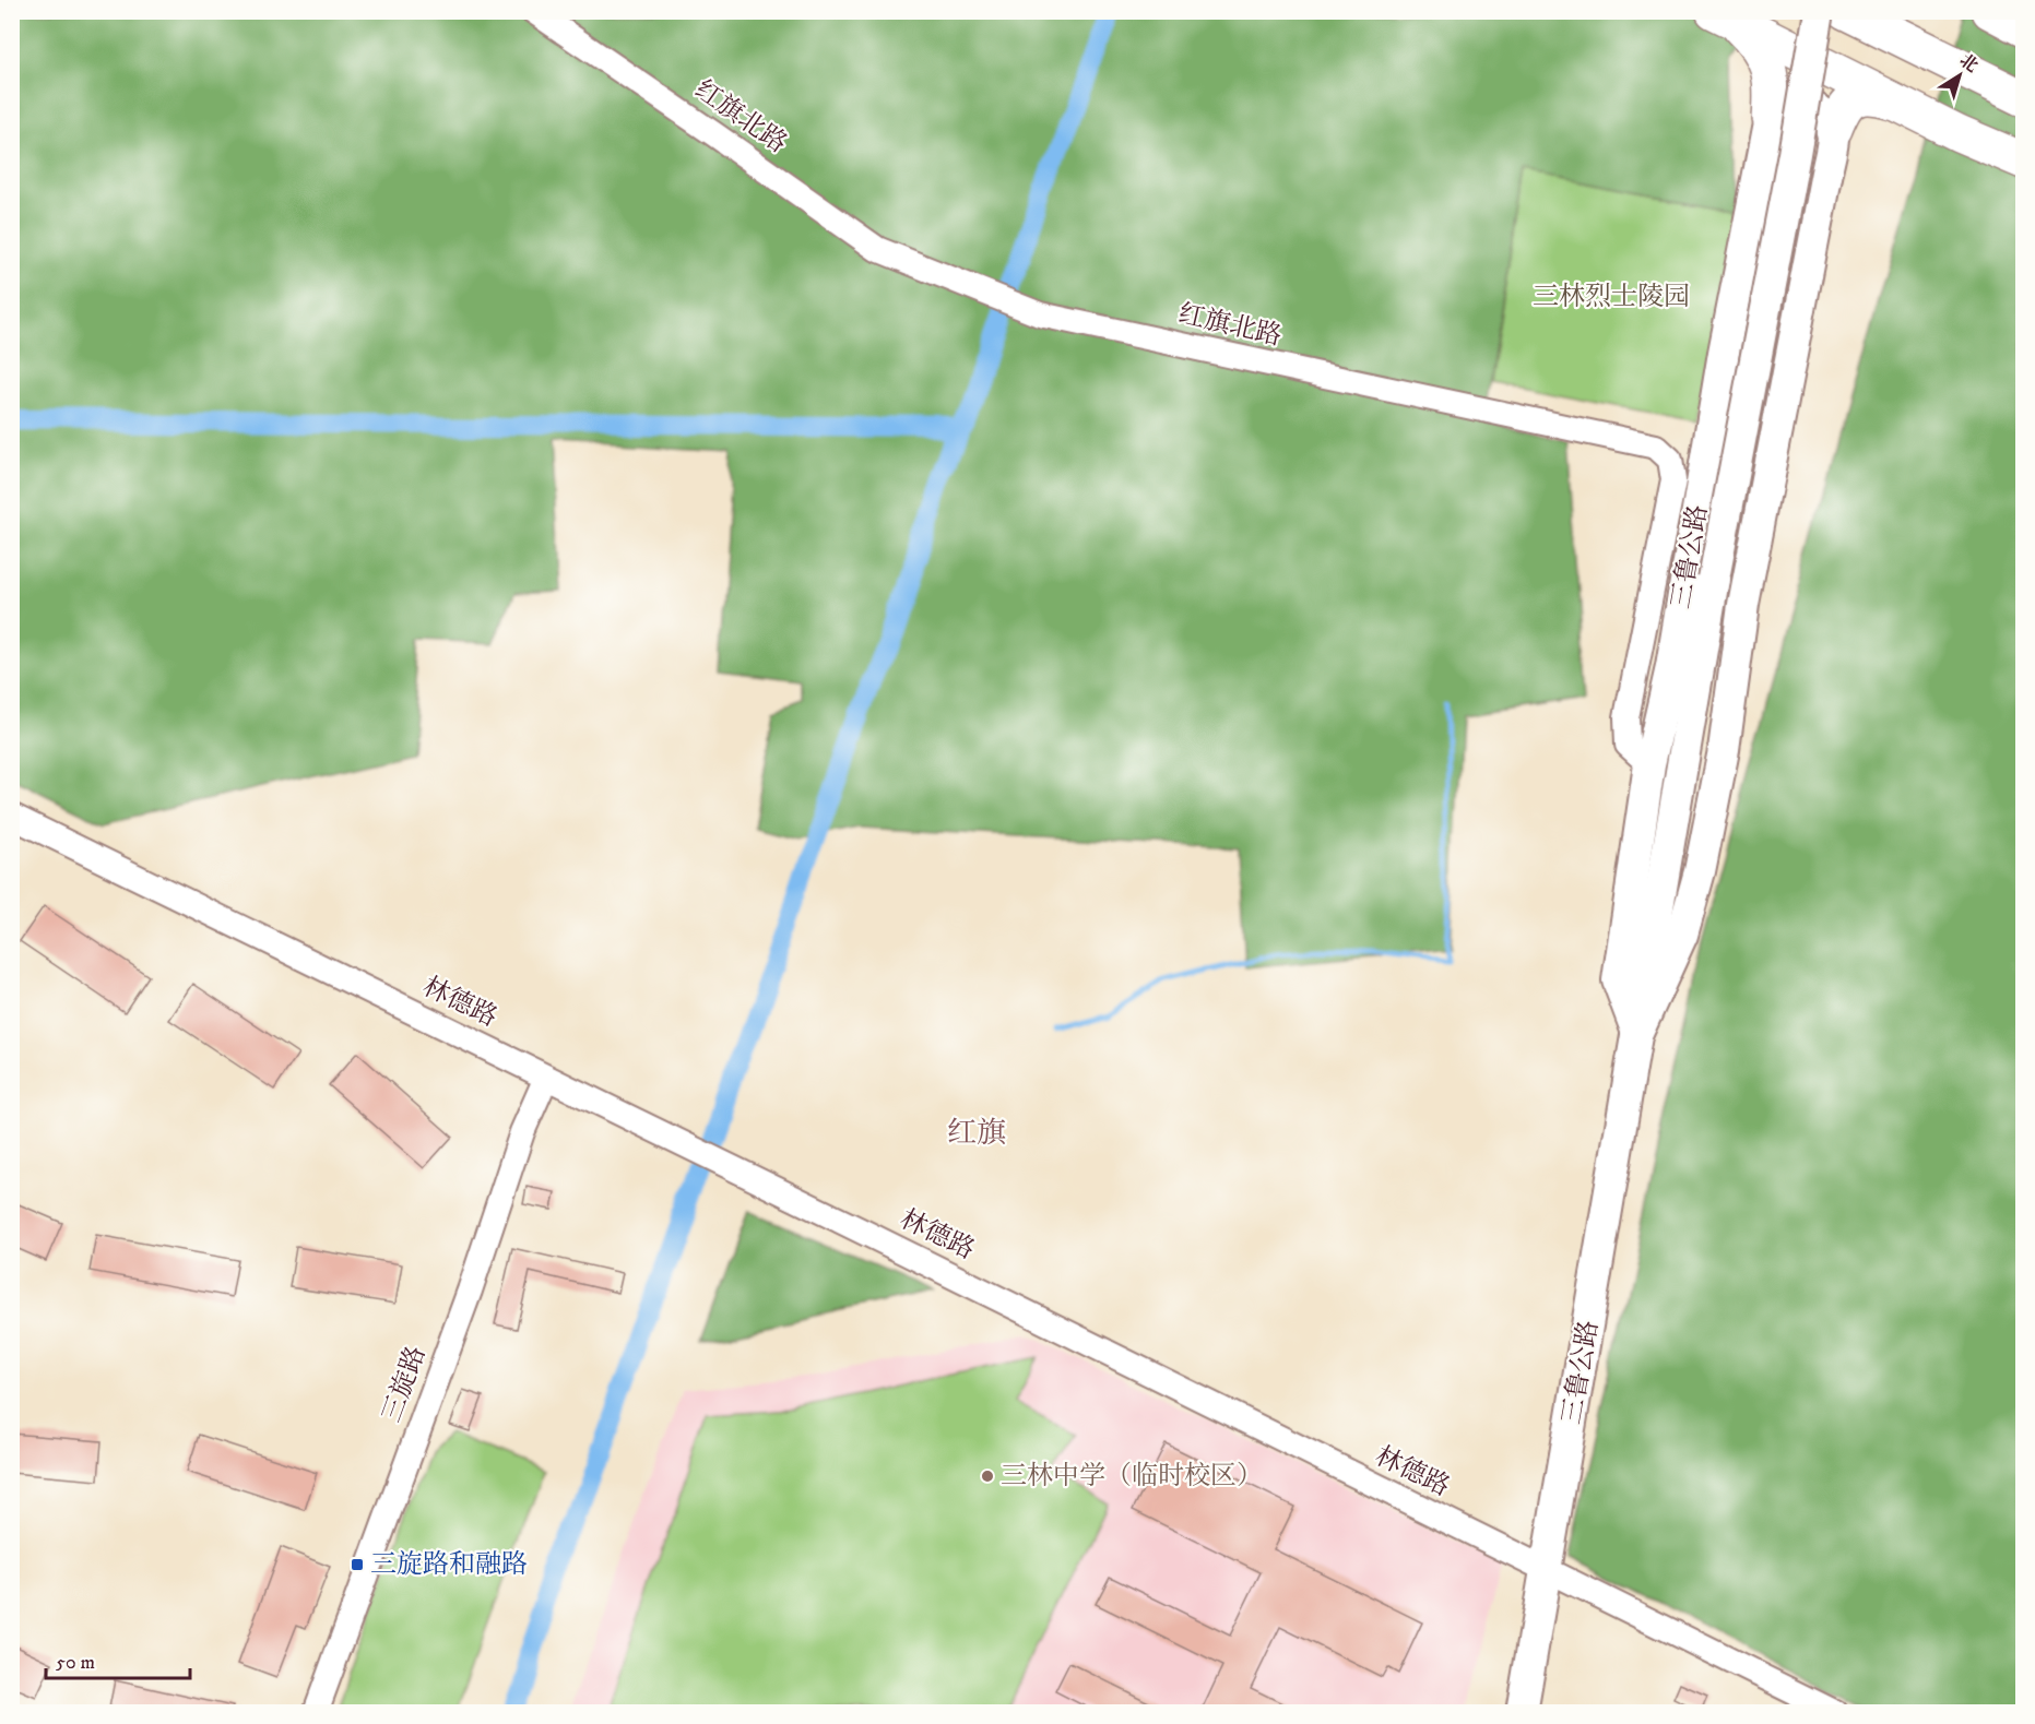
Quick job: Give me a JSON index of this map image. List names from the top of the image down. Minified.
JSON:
{"streets":{"main road":["三鲁公路"],"street":["红旗北路","林德路","三旋路"]},"crossings":[["红旗北路","三鲁公路"],["三鲁公路","林德路"],["林德路","三旋路"]],"districts":["红旗"],"parks":["三林烈士陵园"],"places":{"other":["三林中学（临时校区）"],"transit":["三旋路和融路"]},"scale_bar":"50 m","north":"top right"}
